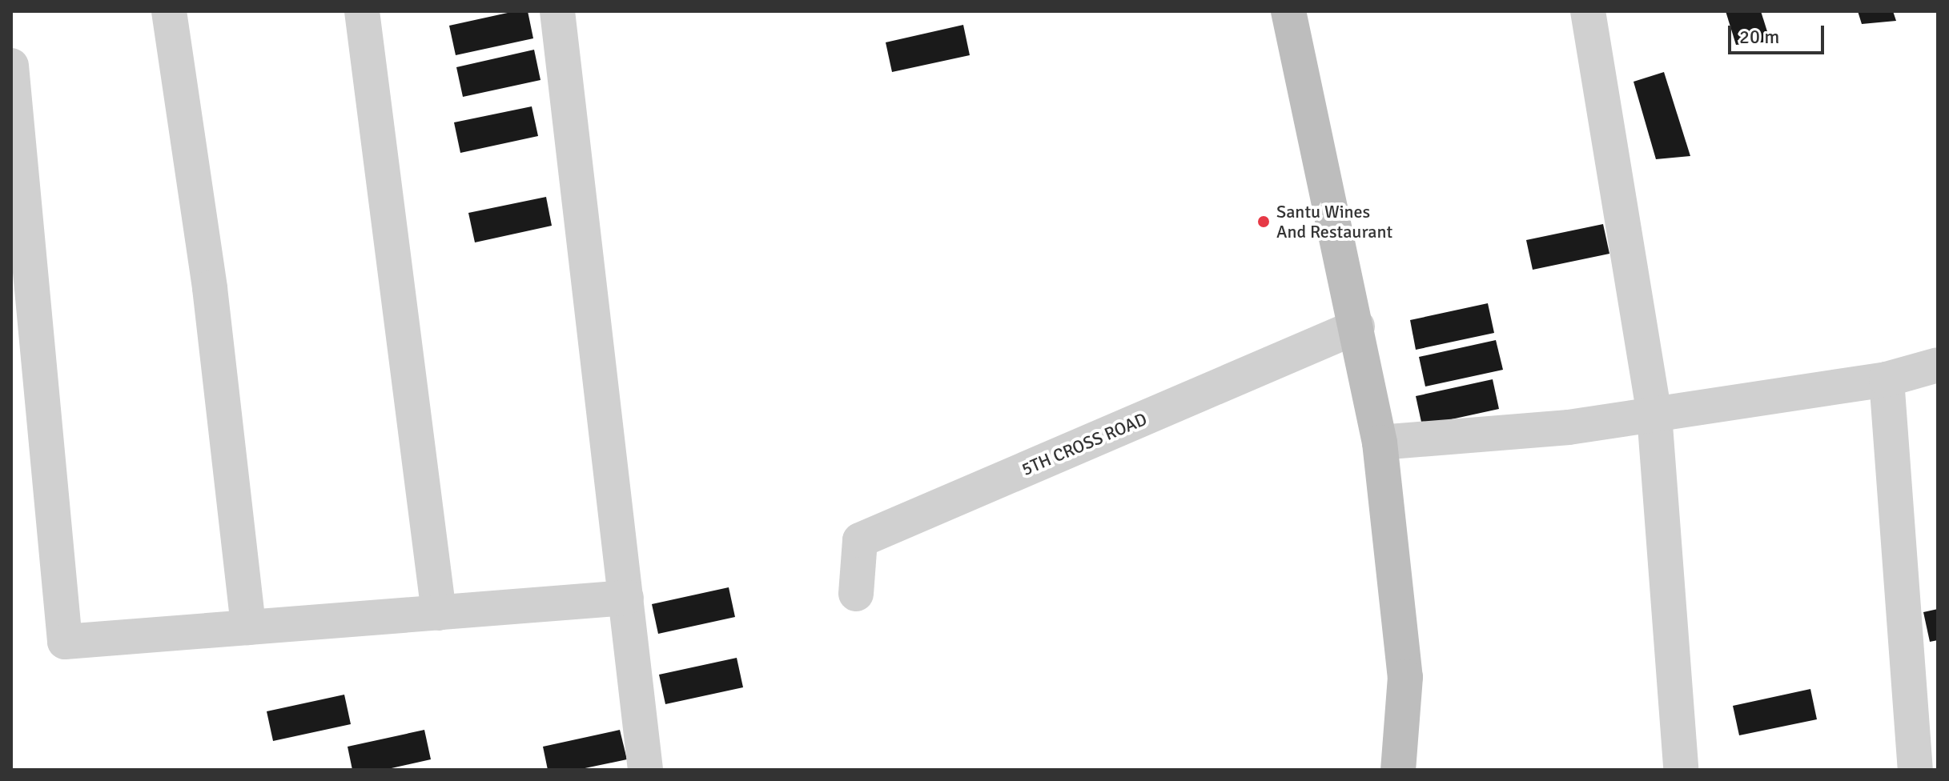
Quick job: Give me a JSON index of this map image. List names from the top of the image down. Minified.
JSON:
{"streets":{"street":["5TH CROSS ROAD"]},"places":["Santu Wines And Restaurant"],"scale_bar":"20 m"}
